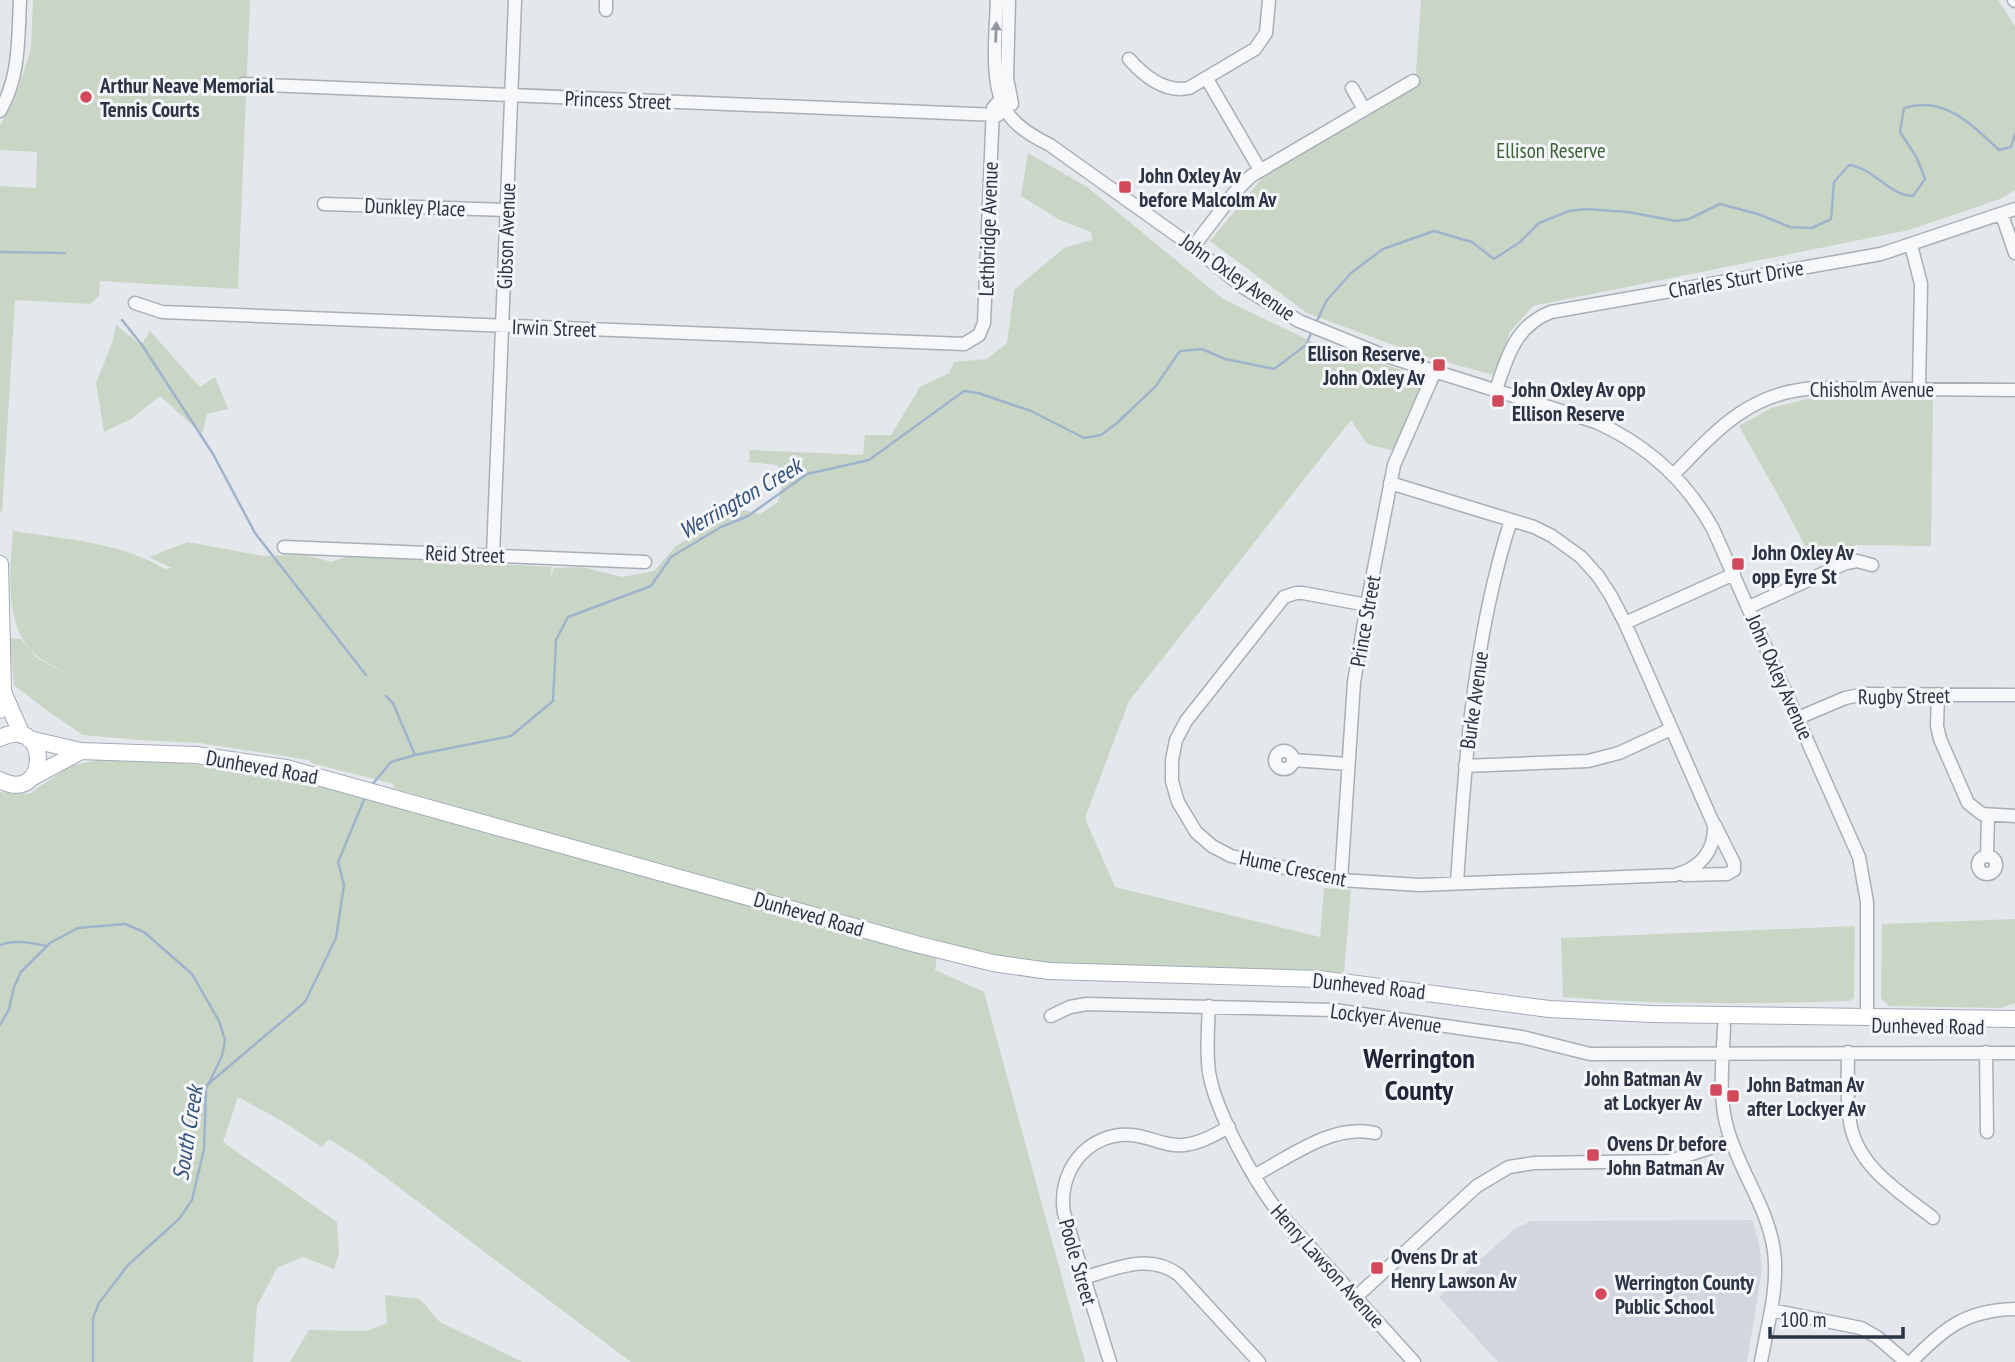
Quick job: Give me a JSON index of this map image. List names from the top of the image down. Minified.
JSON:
{"streets":{"main road":["Dunheved Road"],"street":["Princess Street","Dunkley Place","Lethbridge Avenue","Gibson Avenue","John Oxley Avenue","Charles Sturt Drive","Irwin Street","Chisholm Avenue","Reid Street","Prince Street","Rugby Street","Burke Avenue","Hume Crescent","Lockyer Avenue","Poole Street","Henry Lawson Avenue"]},"crossings":[["Princess Street","Lethbridge Avenue"],["Princess Street","Gibson Avenue"],["Princess Street","John Oxley Avenue"],["Dunkley Place","Gibson Avenue"],["Lethbridge Avenue","John Oxley Avenue"],["Lethbridge Avenue","Irwin Street"],["Gibson Avenue","Irwin Street"],["Gibson Avenue","Reid Street"],["John Oxley Avenue","Charles Sturt Drive"],["John Oxley Avenue","Chisholm Avenue"],["John Oxley Avenue","Prince Street"],["John Oxley Avenue","Rugby Street"],["John Oxley Avenue","Dunheved Road"],["Prince Street","Hume Crescent"],["Burke Avenue","Hume Crescent"],["Lockyer Avenue","Henry Lawson Avenue"],["Poole Street","Henry Lawson Avenue"]],"districts":["Werrington County"],"water":["Werrington Creek","South Creek"],"parks":["Ellison Reserve"],"places":{"other":["Arthur Neave Memorial Tennis Courts","Werrington County Public School"],"transit":["John Oxley Av before Malcolm Av","Ellison Reserve, John Oxley Av","John Oxley Av opp Ellison Reserve","John Oxley Av opp Eyre St","John Batman Av at Lockyer Av","John Batman Av after Lockyer Av","Ovens Dr before John Batman Av","Ovens Dr at Henry Lawson Av"]},"scale_bar":"100 m"}
